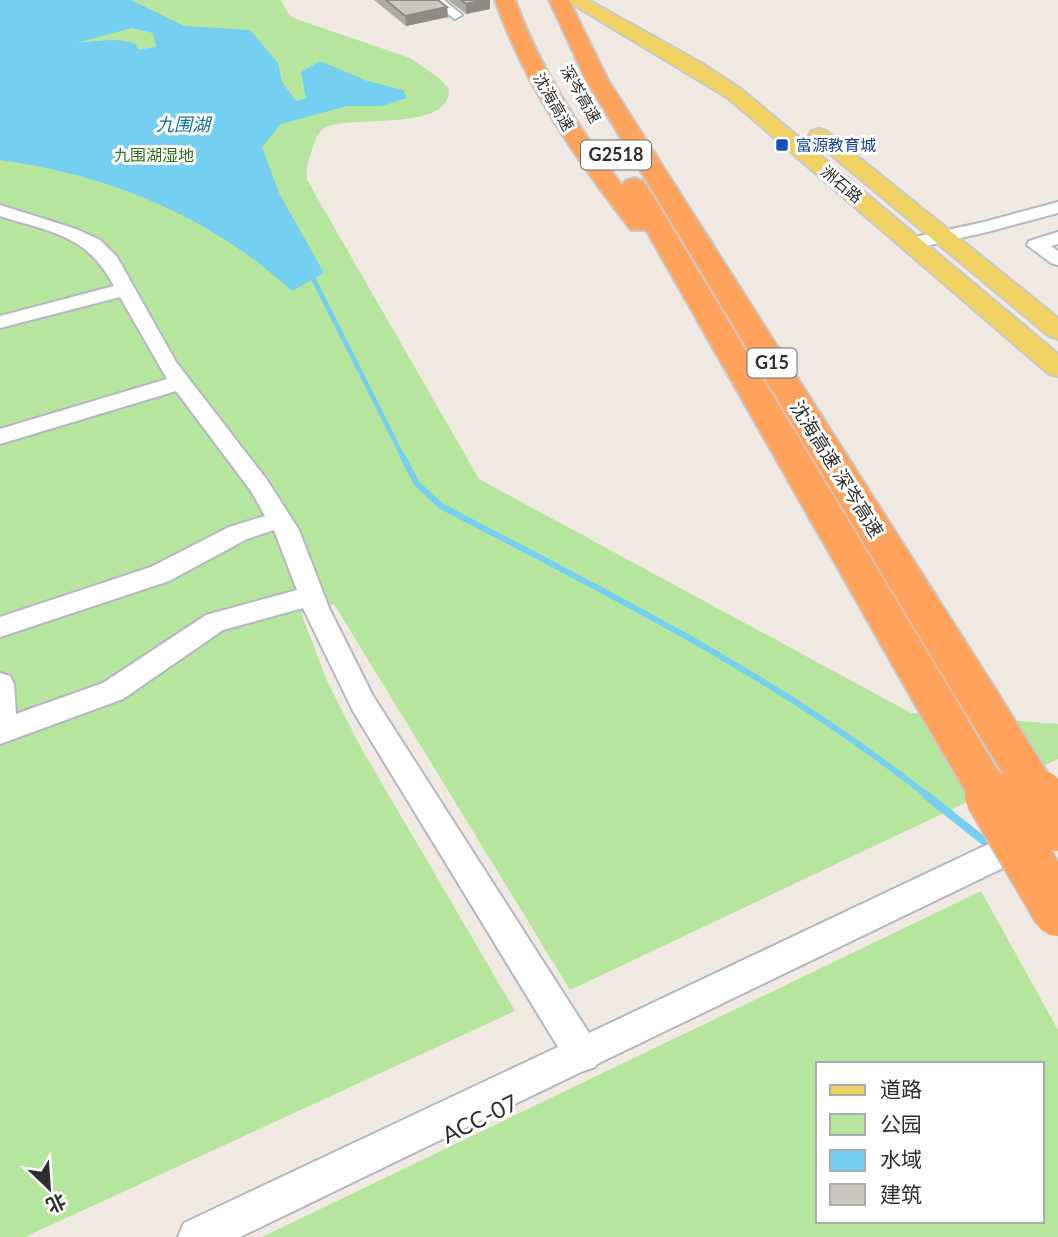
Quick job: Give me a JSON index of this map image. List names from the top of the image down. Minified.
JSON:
{"streets":{"highway":["深岑高速","沈海高速","G2518","G15","沈海高速 深岑高速"],"main road":["洲石路"],"street":["ACC-07"]},"crossings":[["深岑高速","沈海高速"],["深岑高速","沈海高速 深岑高速"],["沈海高速","沈海高速 深岑高速"],["洲石路","沈海高速 深岑高速"]],"water":["九围湖"],"parks":["九围湖湿地"],"places":{"transit":["富源教育城"]},"legend":["道路","公园","水域","建筑"],"north":"bottom right"}
